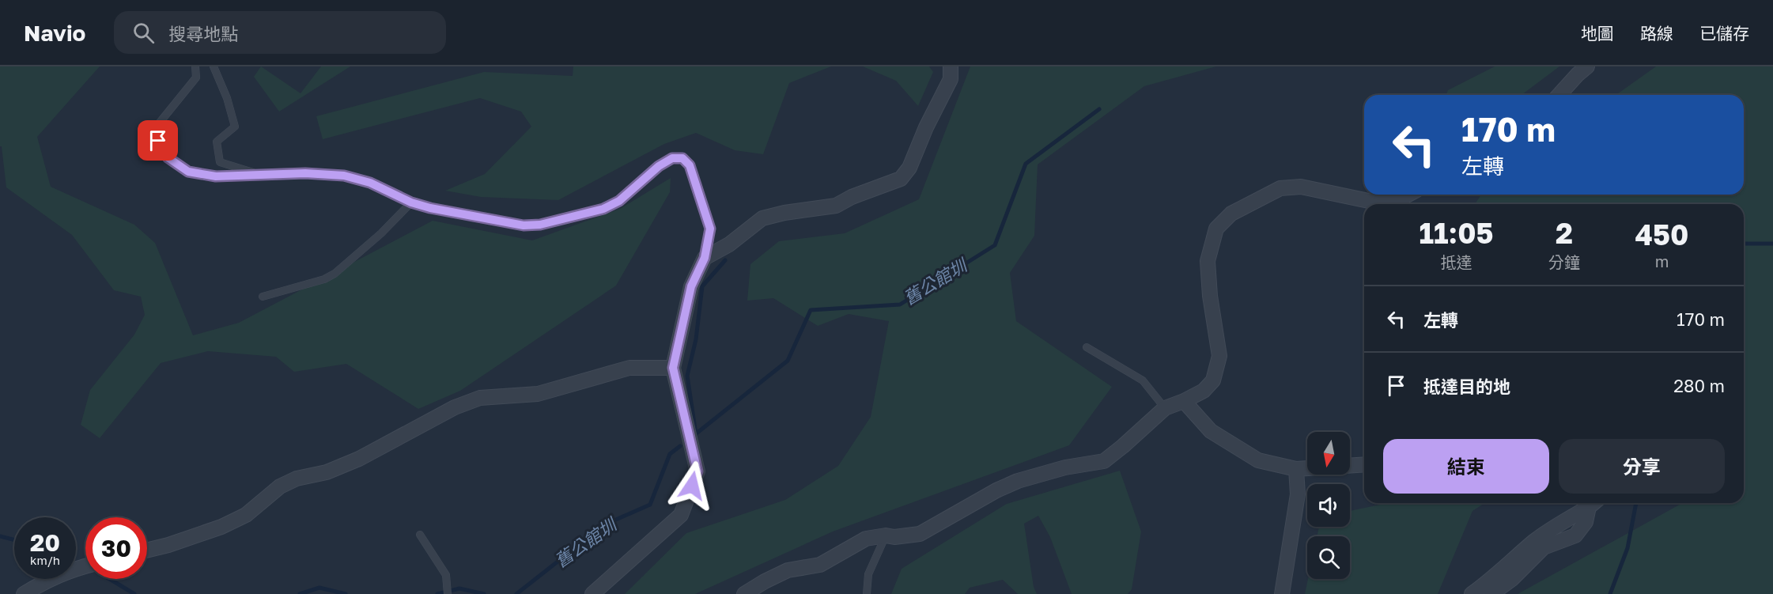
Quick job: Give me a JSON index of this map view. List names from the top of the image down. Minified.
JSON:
{"water":["舊公館圳"],"north":"bottom","page":{"header":"Navio","search":"搜尋地點","nav":["地圖","路線","已儲存"],"turn":["170 m","左轉"],"eta":["11:05","抵達","2","分鐘","450","m"],"list":[{"name":"左轉","value":"170 m"},{"name":"抵達目的地","value":"280 m"}],"buttons":["結束","分享"],"speed":"20 km/h","limit":"30"}}
